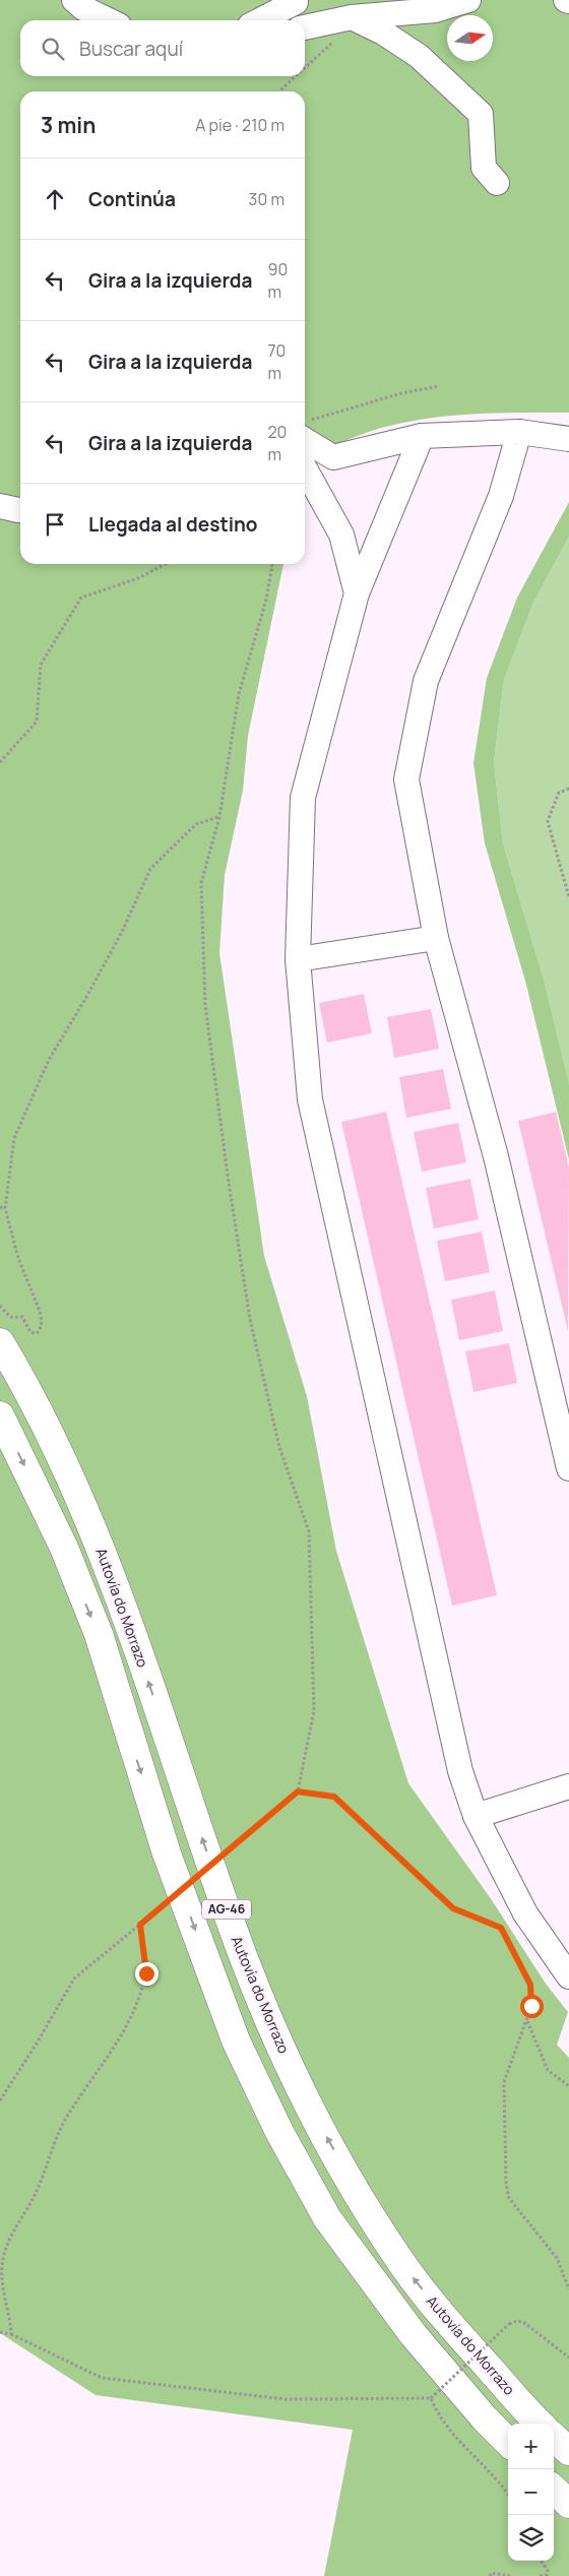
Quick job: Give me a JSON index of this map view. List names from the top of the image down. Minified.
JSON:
{"streets":{"highway":["Autovía do Morrazo","AG-46"]},"north":"right","page":{"search":"Buscar aquí","heading":["3 min","A pie · 210 m"],"list":[["Continúa","30 m"],["Gira a la izquierda","90 m"],["Gira a la izquierda","70 m"],["Gira a la izquierda","20 m"],"Llegada al destino"],"map_buttons":["+","−"]}}
